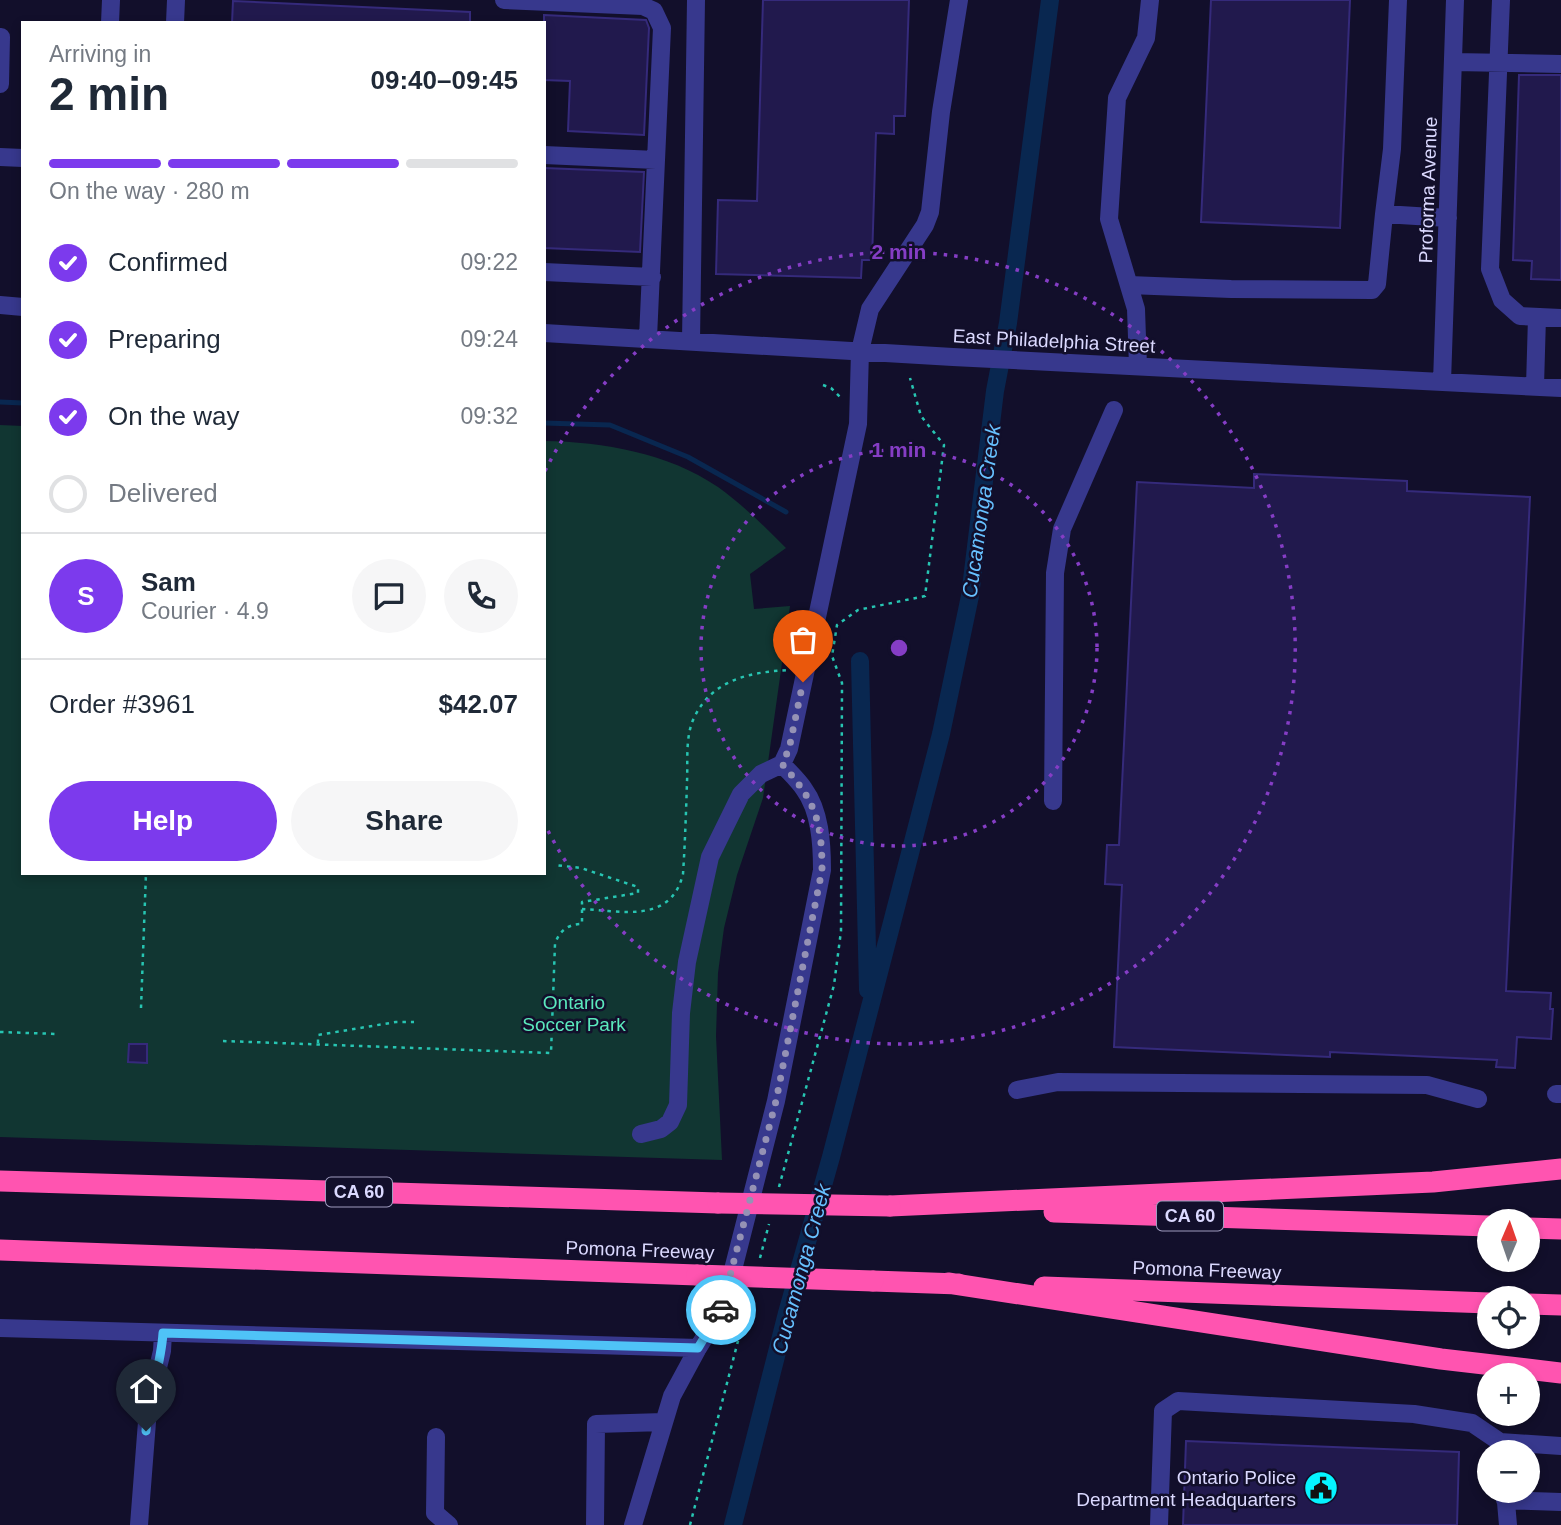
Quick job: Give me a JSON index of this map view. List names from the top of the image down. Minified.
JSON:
{"streets":{"highway":["CA 60","Pomona Freeway"],"street":["Proforma Avenue","East Philadelphia Street"]},"crossings":[["Proforma Avenue","East Philadelphia Street"]],"water":["Cucamonga Creek"],"parks":["Ontario Soccer Park"],"places":{"public building":["Ontario Police Department Headquarters"]},"north":"top","page":{"heading":["2 min","Arriving in","09:40–09:45"],"panel":["Sam","Courier · 4.9","Order #3961","$42.07"],"bar":"On the way · 280 m","list":[["Confirmed","09:22"],["Preparing","09:24"],["On the way","09:32"],"Delivered"],"round":"S","buttons":["Help","Share"],"map_buttons":["+","−"]},"rings":["2 min","1 min"]}
